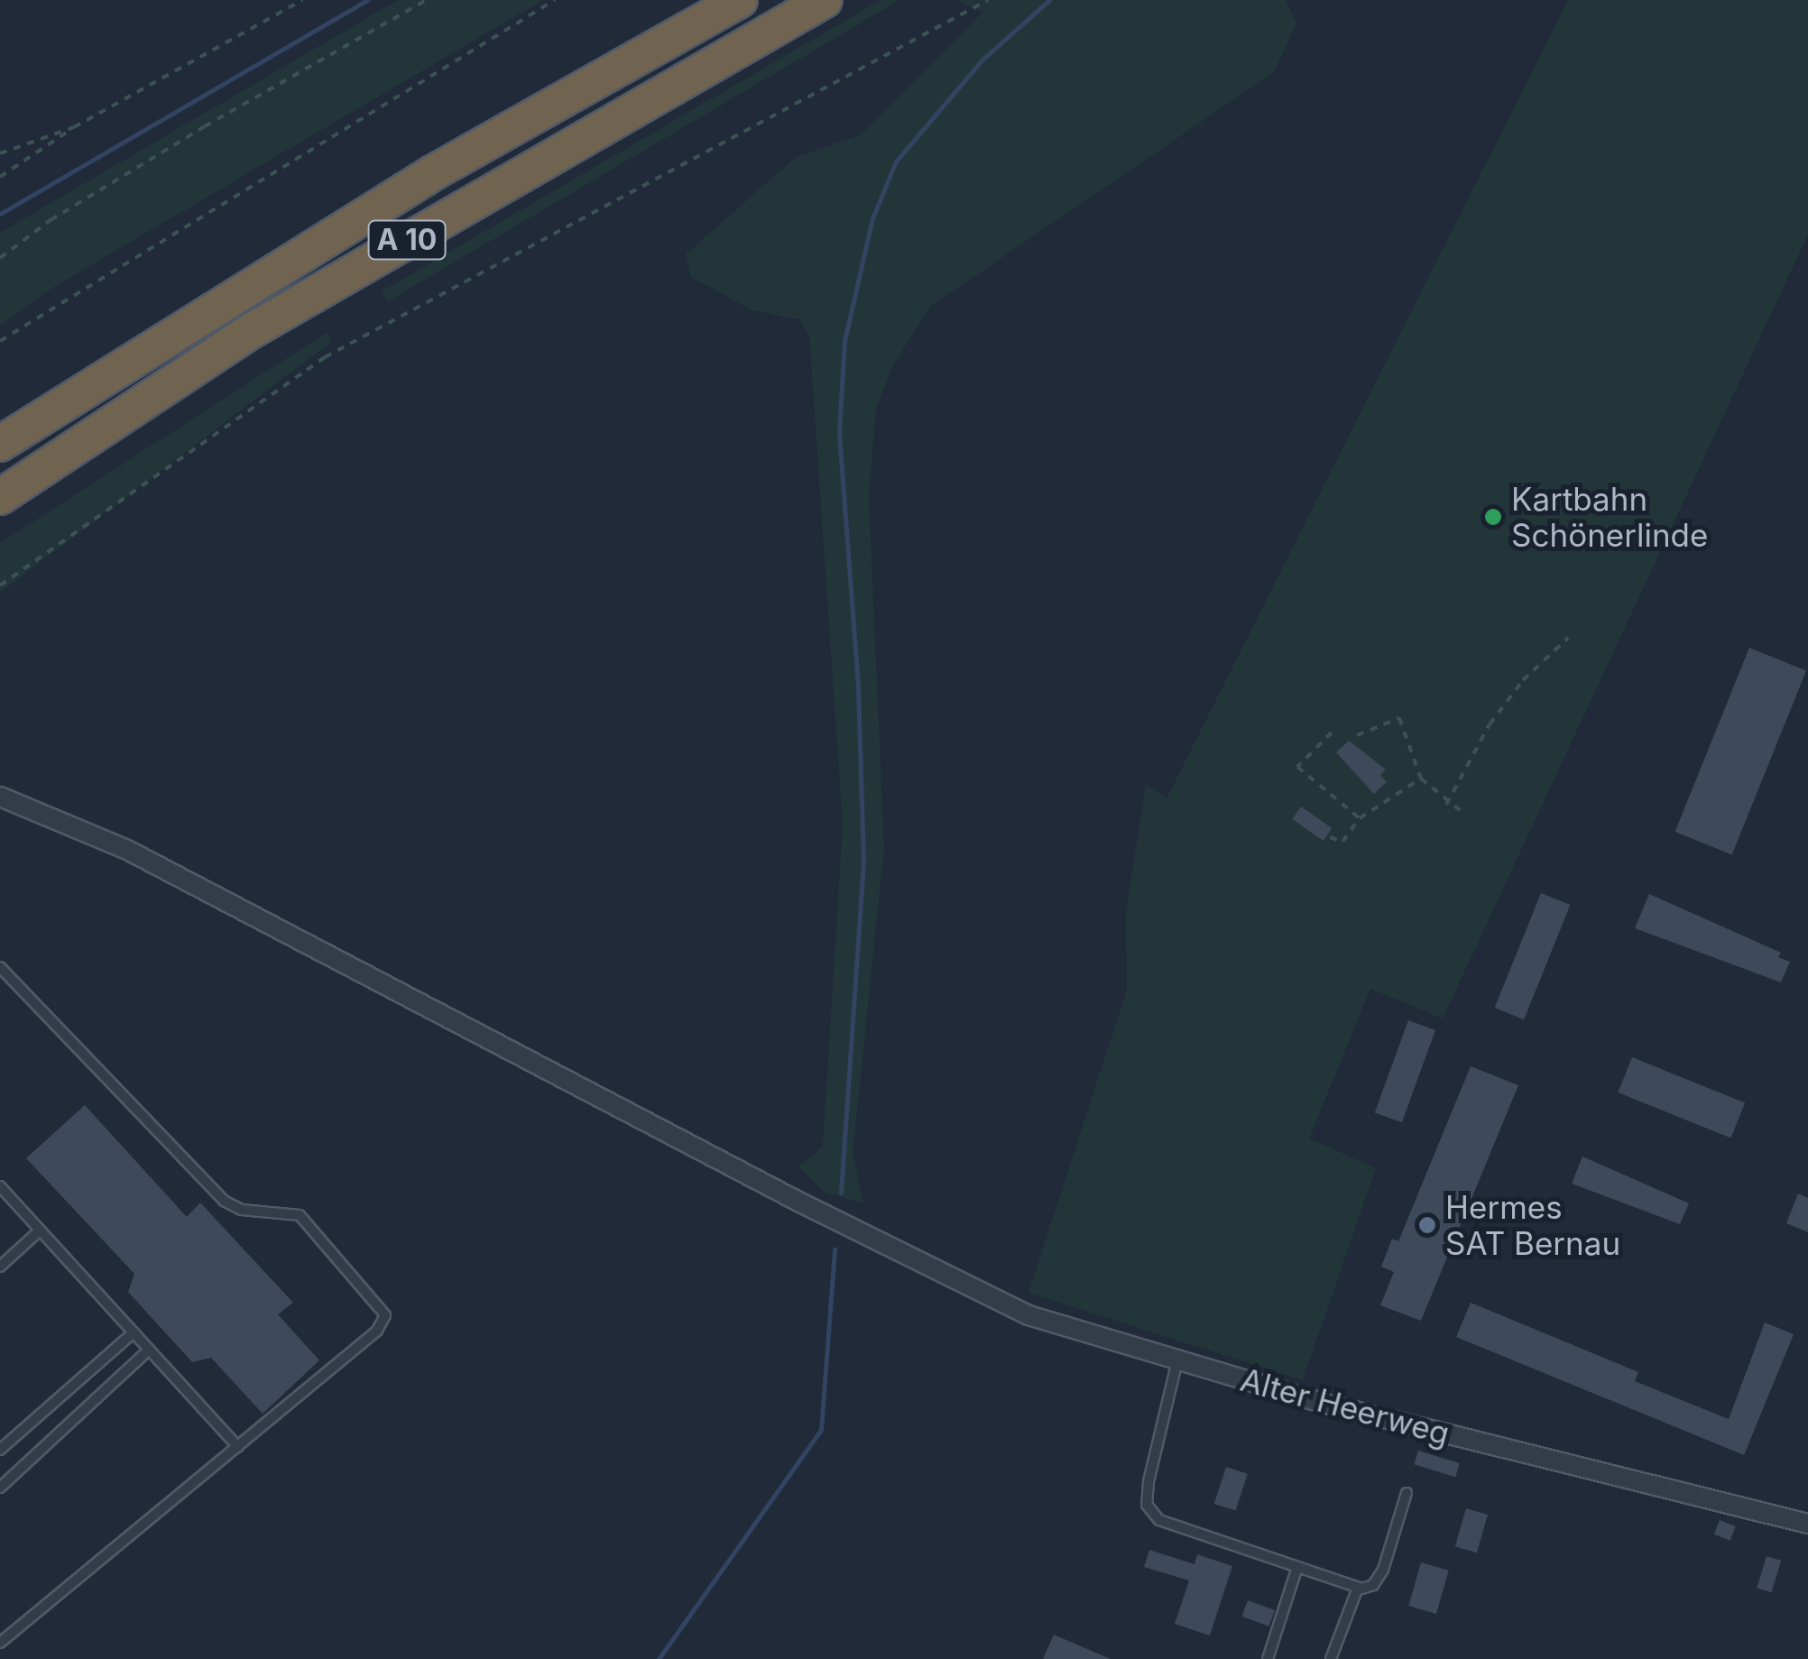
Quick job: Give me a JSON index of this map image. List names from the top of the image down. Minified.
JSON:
{"streets":{"highway":["A 10"],"street":["Alter Heerweg"]},"places":["Kartbahn Schönerlinde","Hermes SAT Bernau"]}
